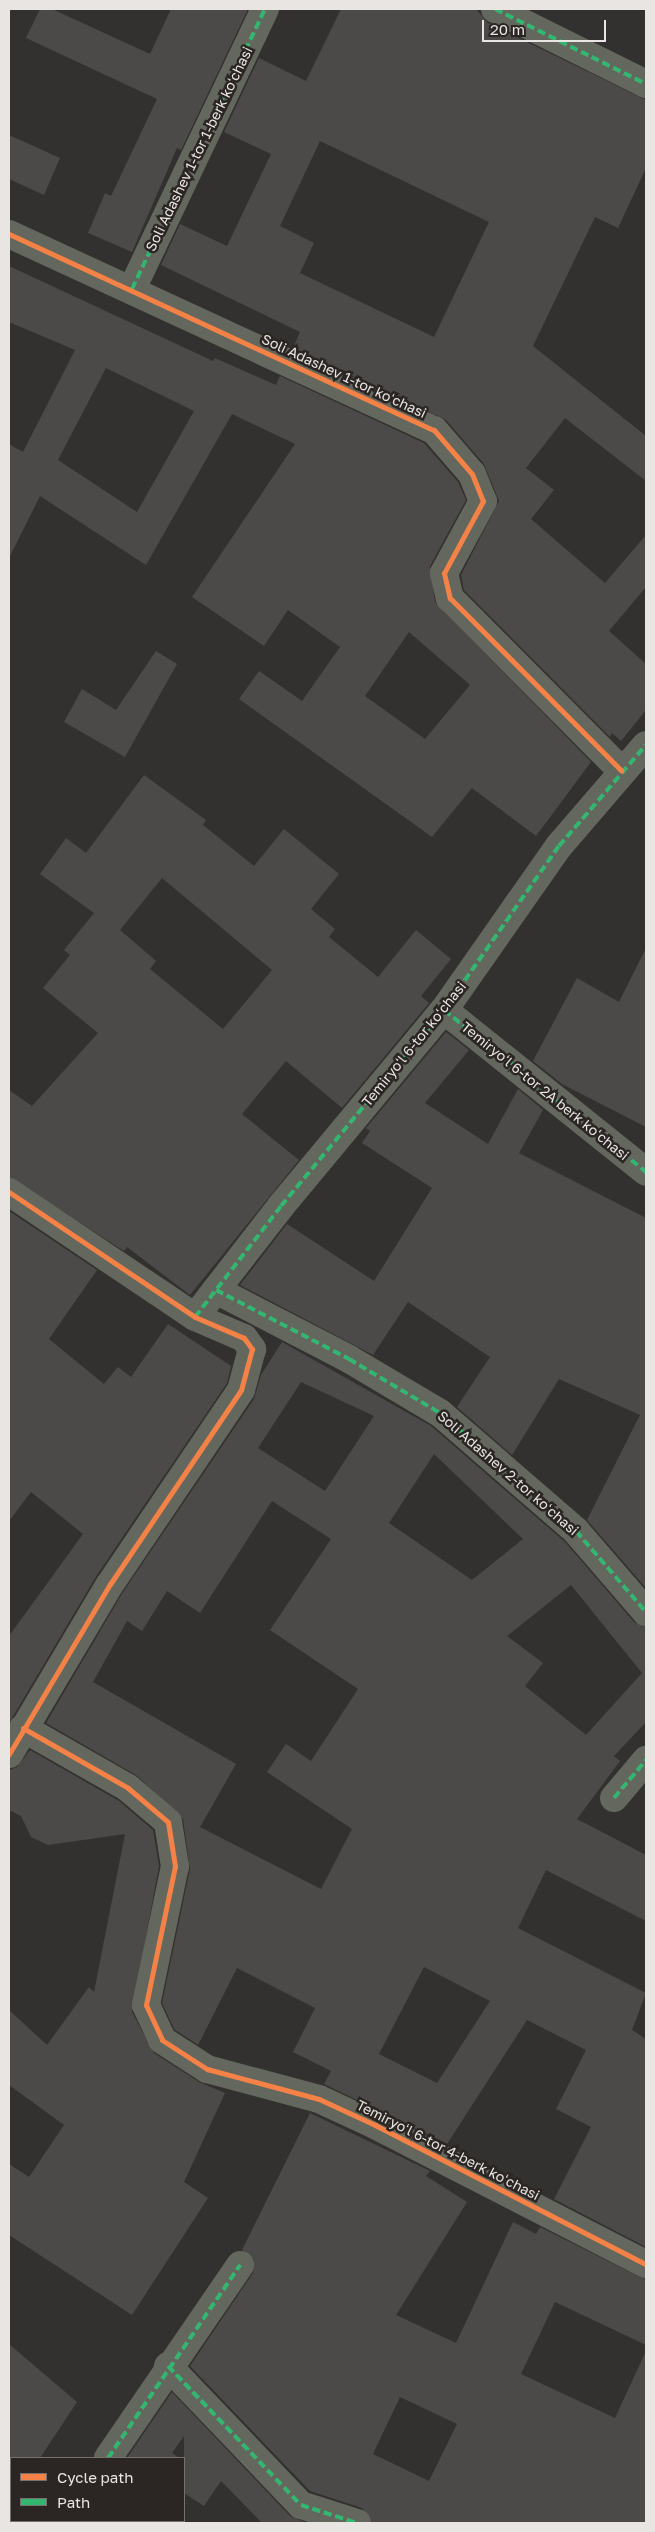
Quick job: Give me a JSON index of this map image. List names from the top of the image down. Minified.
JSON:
{"streets":{"street":["Soli Adashev 1-tor 1-berk koʻchasi","Soli Adashev 1-tor koʻchasi","Temiryoʻl 6-tor koʻchasi","Temiryoʻl 6-tor 2А berk koʻchasi","Soli Adashev 2-tor koʻchasi","Temiryoʻl 6-tor 4-berk koʻchasi"]},"crossings":[["Soli Adashev 1-tor 1-berk koʻchasi","Soli Adashev 1-tor koʻchasi"],["Soli Adashev 1-tor koʻchasi","Temiryoʻl 6-tor koʻchasi"],["Temiryoʻl 6-tor koʻchasi","Temiryoʻl 6-tor 2А berk koʻchasi"],["Temiryoʻl 6-tor koʻchasi","Soli Adashev 2-tor koʻchasi"]],"legend":["Cycle path","Path"],"scale_bar":"20 m"}
